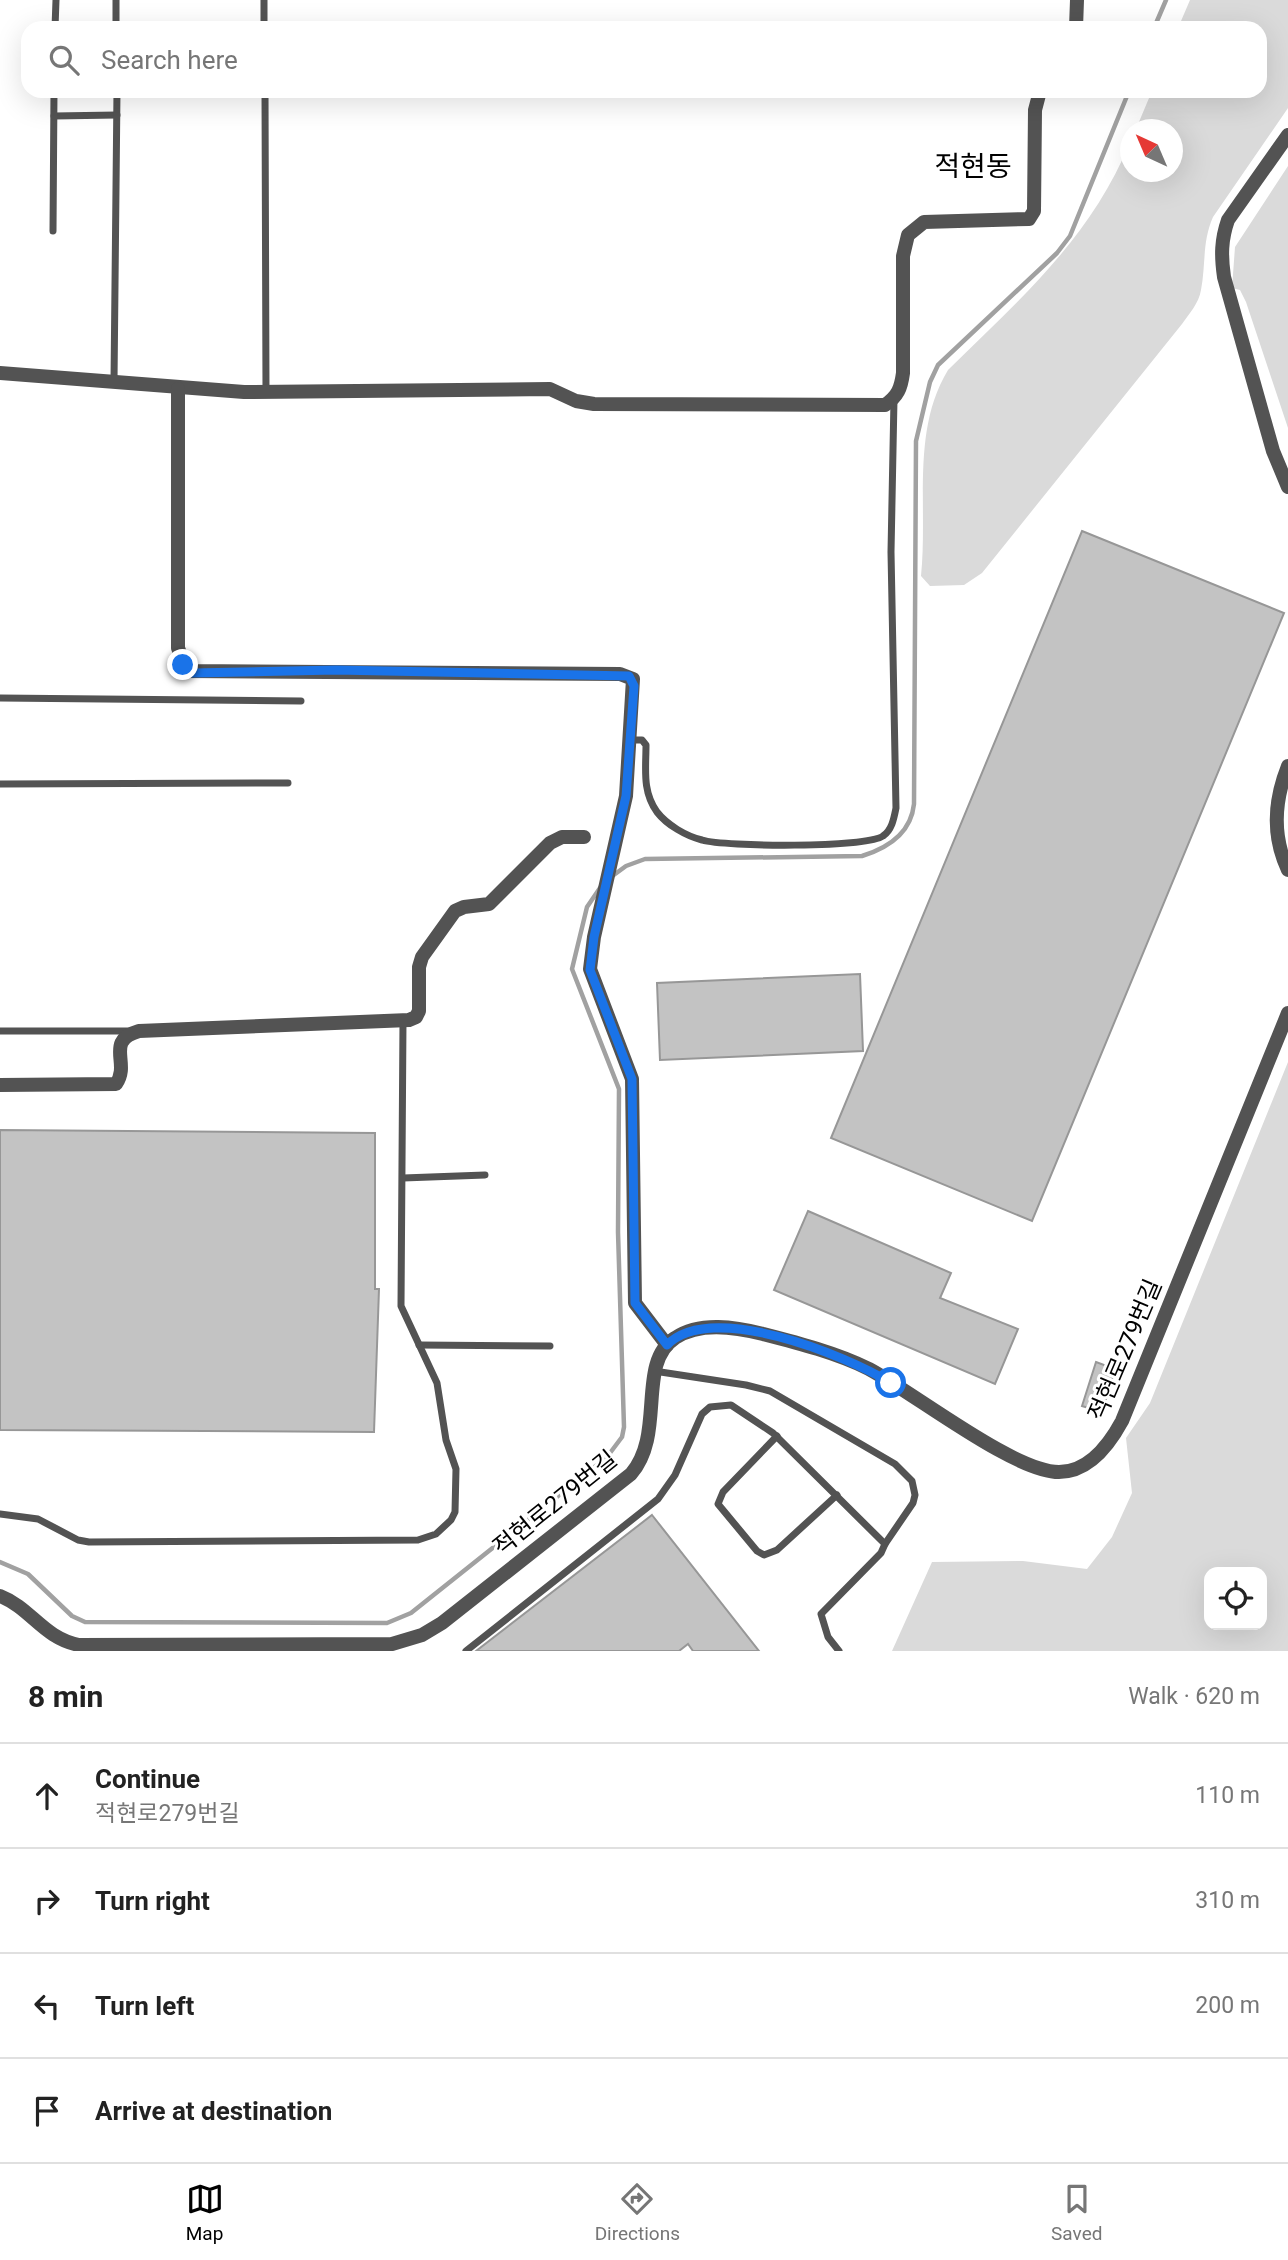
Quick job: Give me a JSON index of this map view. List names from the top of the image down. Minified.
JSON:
{"streets":{"street":["적현로279번길"]},"districts":["적현동"],"north":"top left","page":{"search":"Search here","heading":["8 min","Walk · 620 m"],"list":[["Continue","적현로279번길","110 m"],["Turn right","310 m"],["Turn left","200 m"],"Arrive at destination"],"nav":["Map","Directions","Saved"]}}
